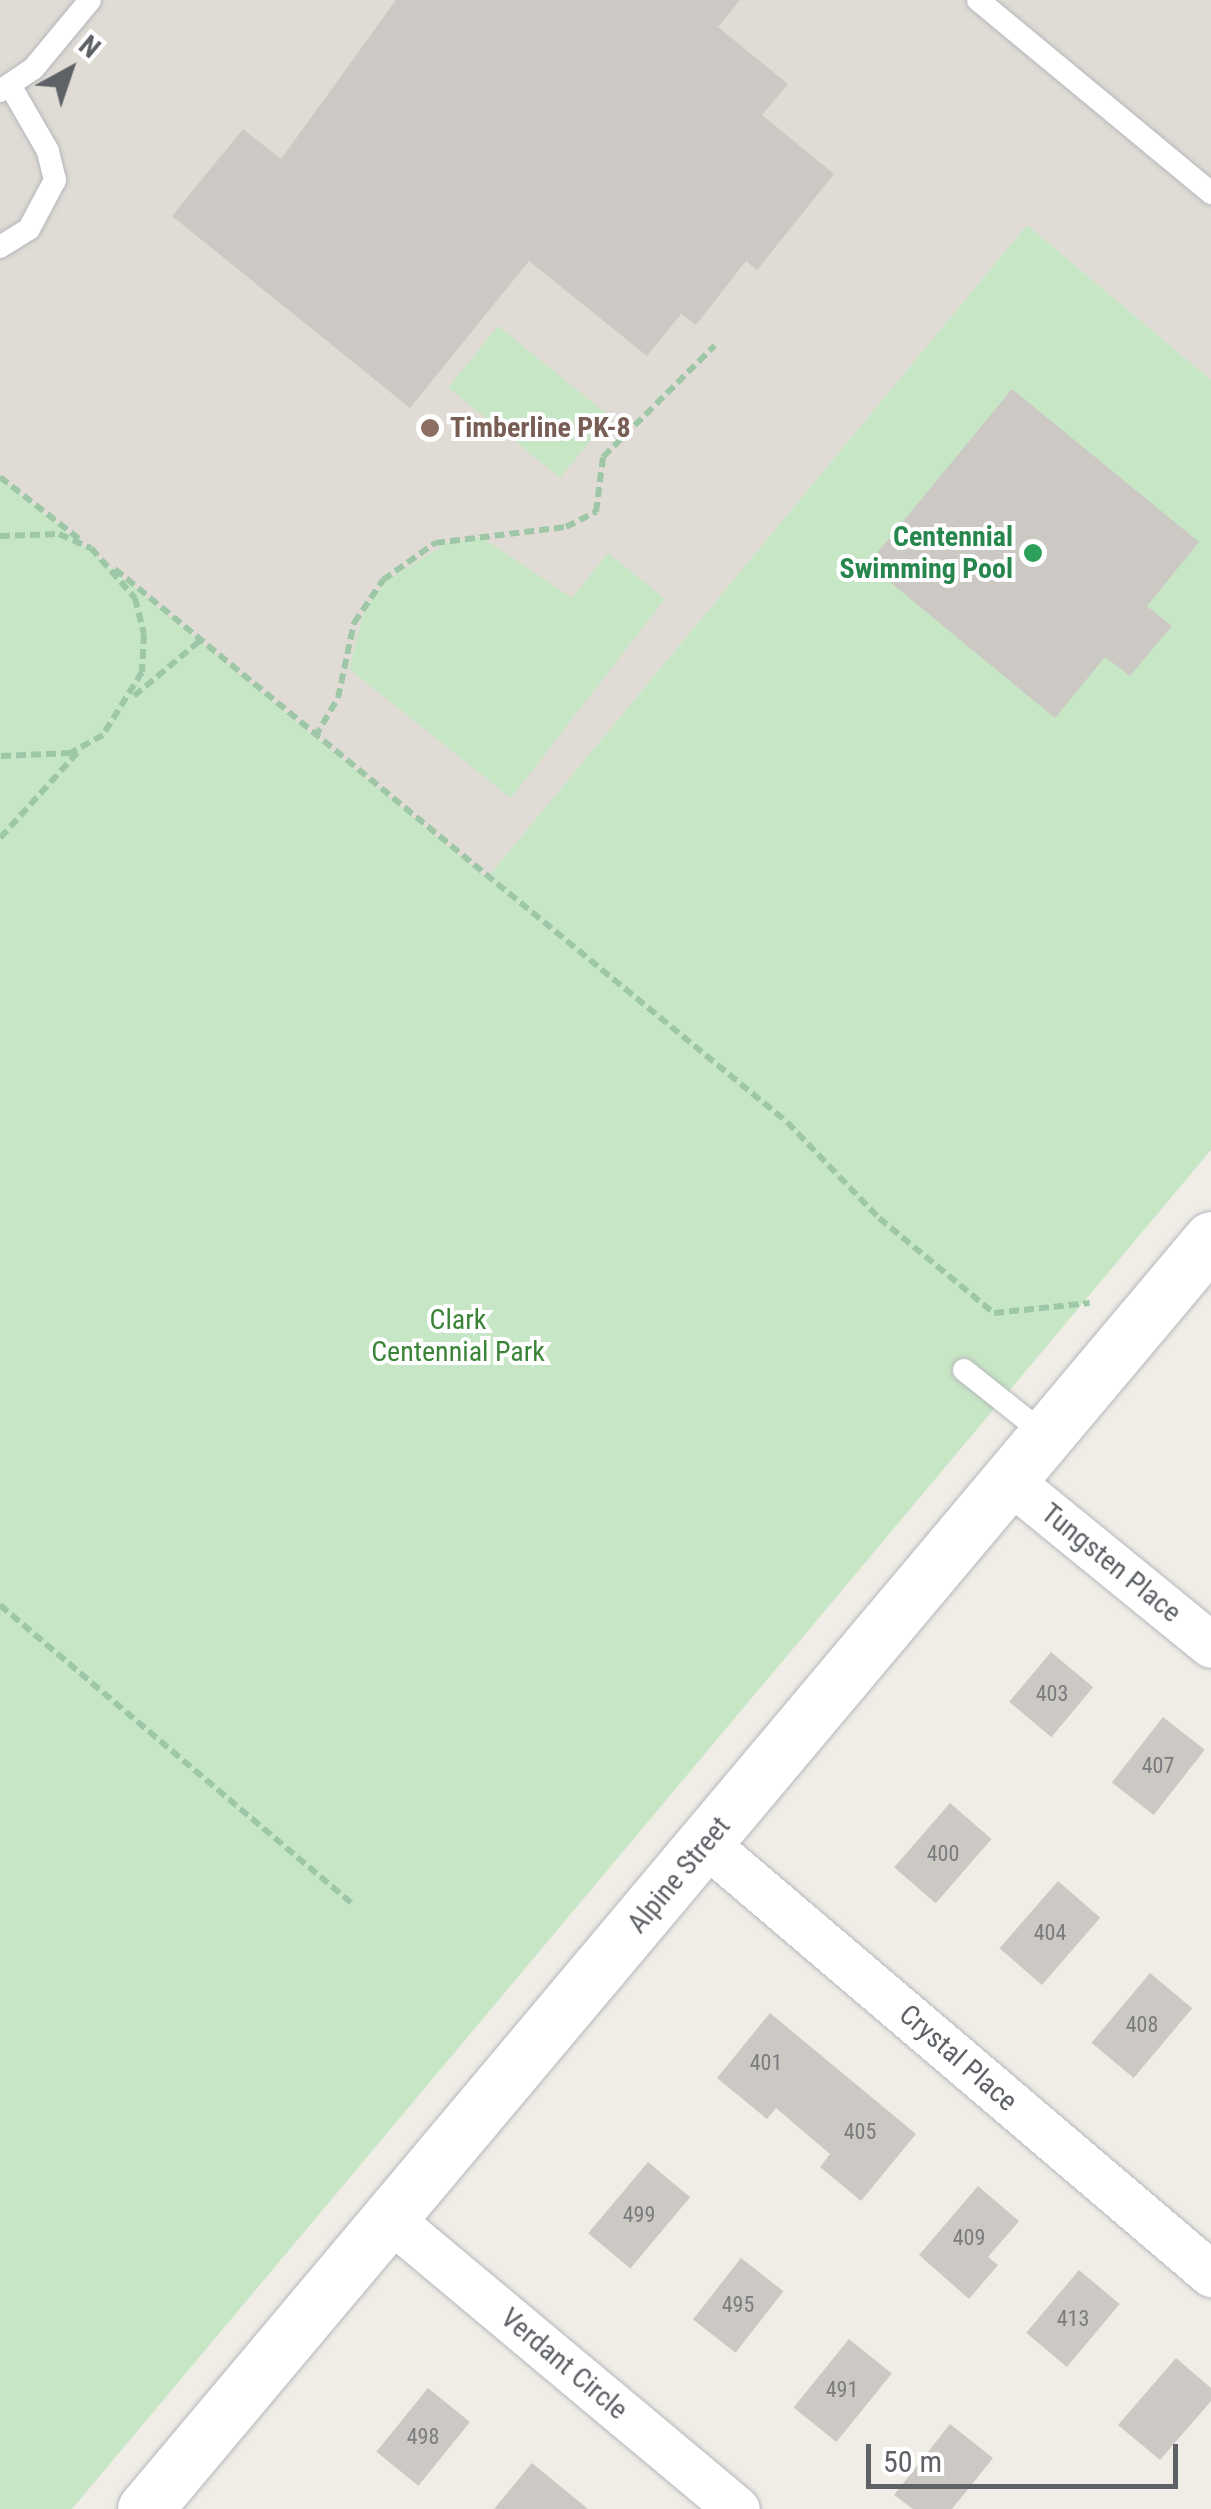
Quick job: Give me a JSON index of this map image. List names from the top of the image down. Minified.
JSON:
{"streets":{"street":["Tungsten Place","Alpine Street","Crystal Place","Verdant Circle"]},"crossings":[["Tungsten Place","Alpine Street"],["Alpine Street","Crystal Place"],["Alpine Street","Verdant Circle"]],"parks":["Clark Centennial Park"],"places":["Timberline PK-8","Centennial Swimming Pool"],"house_numbers":["403","407","400","404","408","401","405","499","409","495","413","491","498"],"scale_bar":"50 m","north":"top right"}
